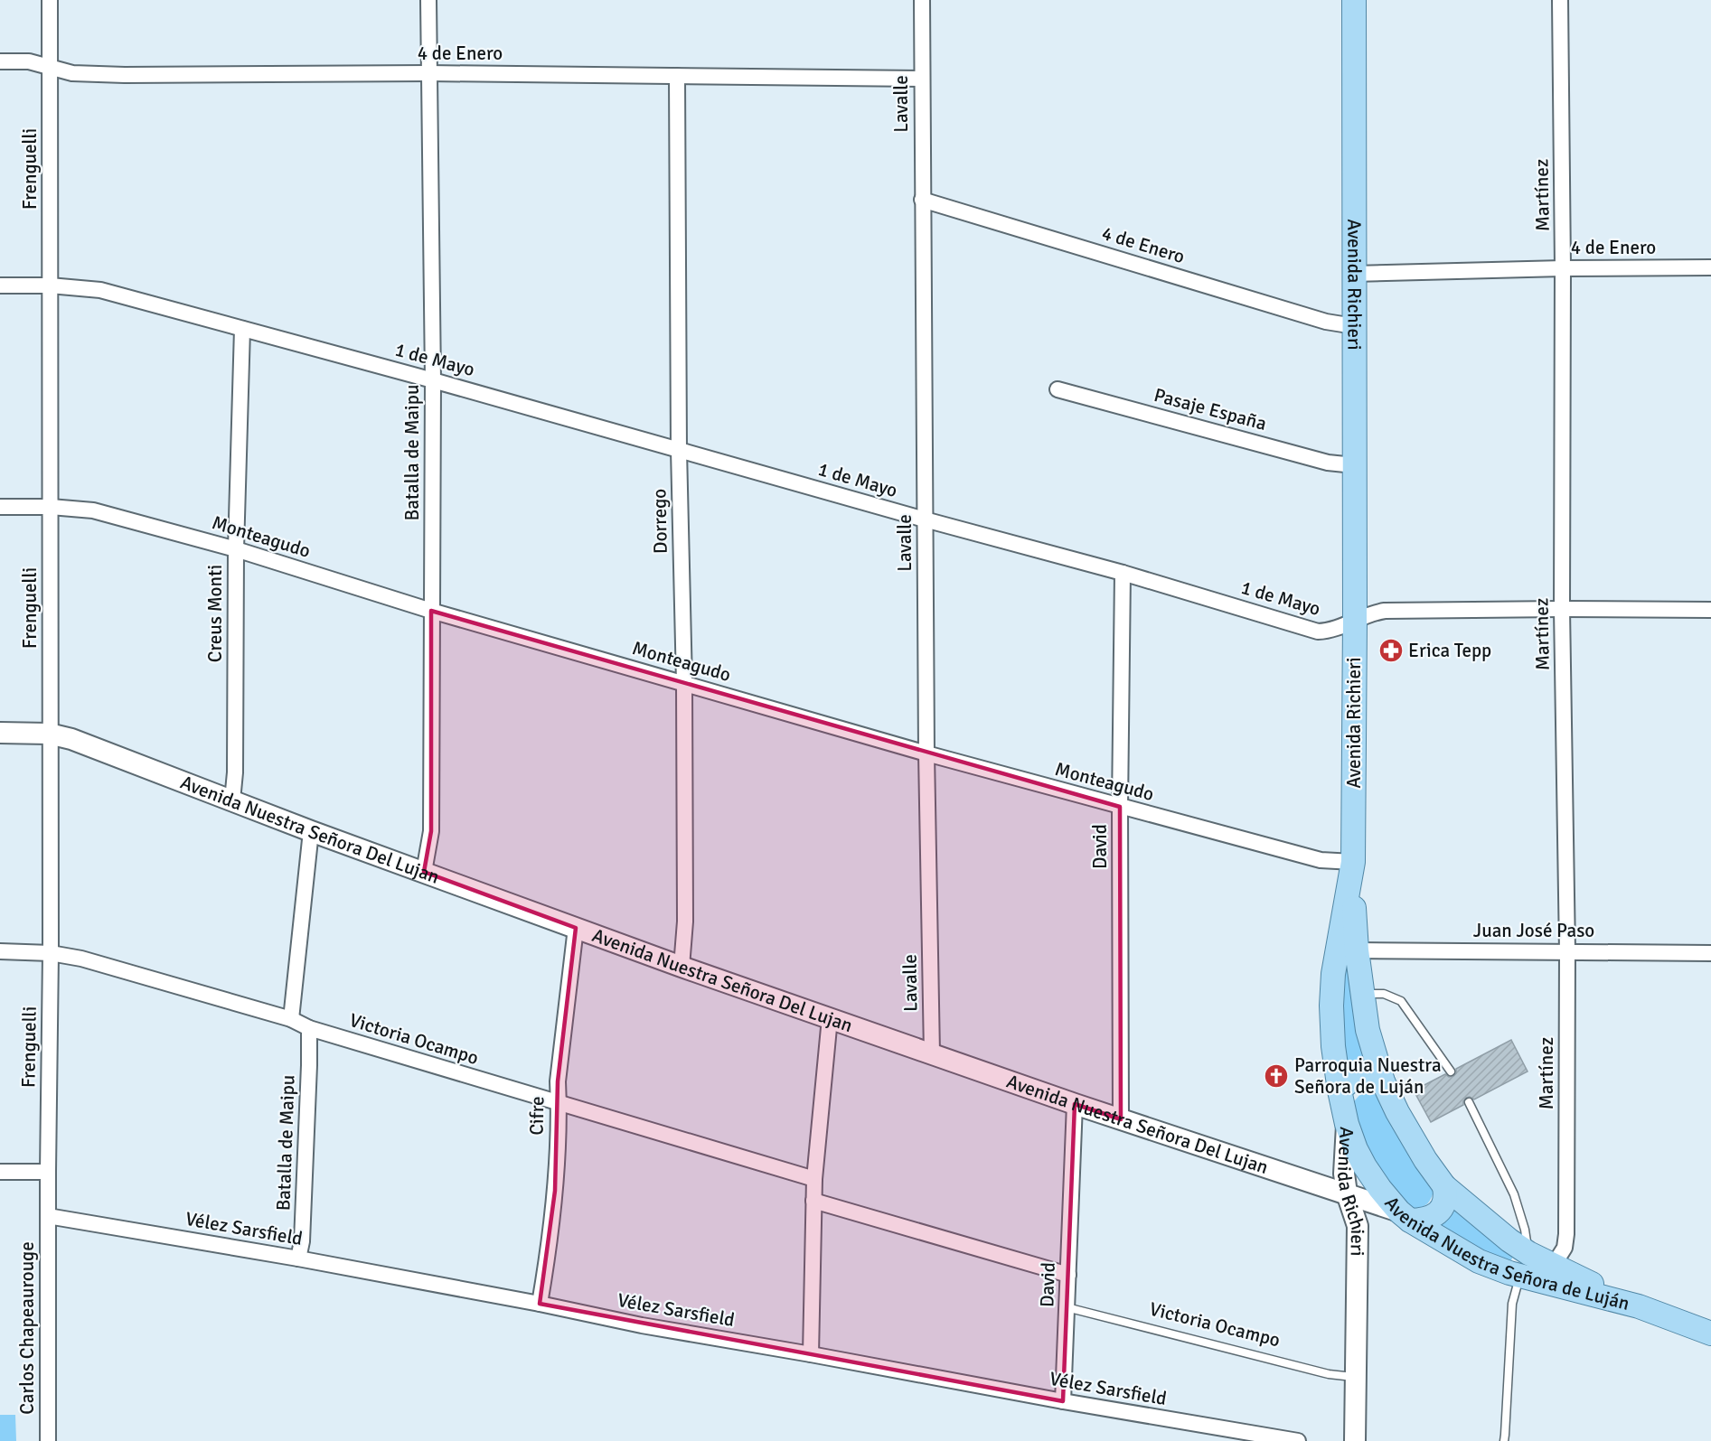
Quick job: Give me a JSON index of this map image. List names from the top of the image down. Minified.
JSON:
{"streets":{"main road":["Avenida Richieri","Avenida Nuestra Señora de Luján"],"street":["4 de Enero","Lavalle","Frenguelli","Martínez","1 de Mayo","Pasaje España","Batalla de Maipu","Dorrego","Monteagudo","Creus Monti","Avenida Nuestra Señora Del Lujan","David","Juan José Paso","Victoria Ocampo","Cifre","Vélez Sarsfield","Carlos Chapeaurouge"]},"crossings":[["4 de Enero","Lavalle"],["4 de Enero","Frenguelli"],["4 de Enero","Martínez"],["4 de Enero","Avenida Richieri"],["4 de Enero","Batalla de Maipu"],["4 de Enero","Dorrego"],["Lavalle","1 de Mayo"],["Lavalle","Monteagudo"],["Lavalle","Avenida Nuestra Señora Del Lujan"],["Frenguelli","1 de Mayo"],["Frenguelli","Monteagudo"],["Frenguelli","Avenida Nuestra Señora Del Lujan"],["Frenguelli","Victoria Ocampo"],["Frenguelli","Vélez Sarsfield"],["Frenguelli","Carlos Chapeaurouge"],["Martínez","1 de Mayo"],["Martínez","Juan José Paso"],["Avenida Richieri","1 de Mayo"],["Avenida Richieri","Pasaje España"],["Avenida Richieri","Monteagudo"],["Avenida Richieri","Avenida Nuestra Señora Del Lujan"],["Avenida Richieri","Victoria Ocampo"],["Avenida Richieri","Avenida Nuestra Señora de Luján"],["1 de Mayo","Batalla de Maipu"],["1 de Mayo","Dorrego"],["1 de Mayo","Creus Monti"],["1 de Mayo","David"],["Batalla de Maipu","Monteagudo"],["Batalla de Maipu","Avenida Nuestra Señora Del Lujan"],["Batalla de Maipu","Victoria Ocampo"],["Batalla de Maipu","Vélez Sarsfield"],["Dorrego","Monteagudo"],["Dorrego","Avenida Nuestra Señora Del Lujan"],["Monteagudo","Creus Monti"],["Monteagudo","David"],["Creus Monti","Avenida Nuestra Señora Del Lujan"],["Avenida Nuestra Señora Del Lujan","David"],["Avenida Nuestra Señora Del Lujan","Cifre"],["Avenida Nuestra Señora Del Lujan","Avenida Nuestra Señora de Luján"],["David","Victoria Ocampo"],["David","Vélez Sarsfield"],["Victoria Ocampo","Cifre"],["Cifre","Vélez Sarsfield"],["Vélez Sarsfield","Carlos Chapeaurouge"]],"places":{"pharmacy":["Erica Tepp"],"church":["Parroquia Nuestra Señora de Luján"]}}
